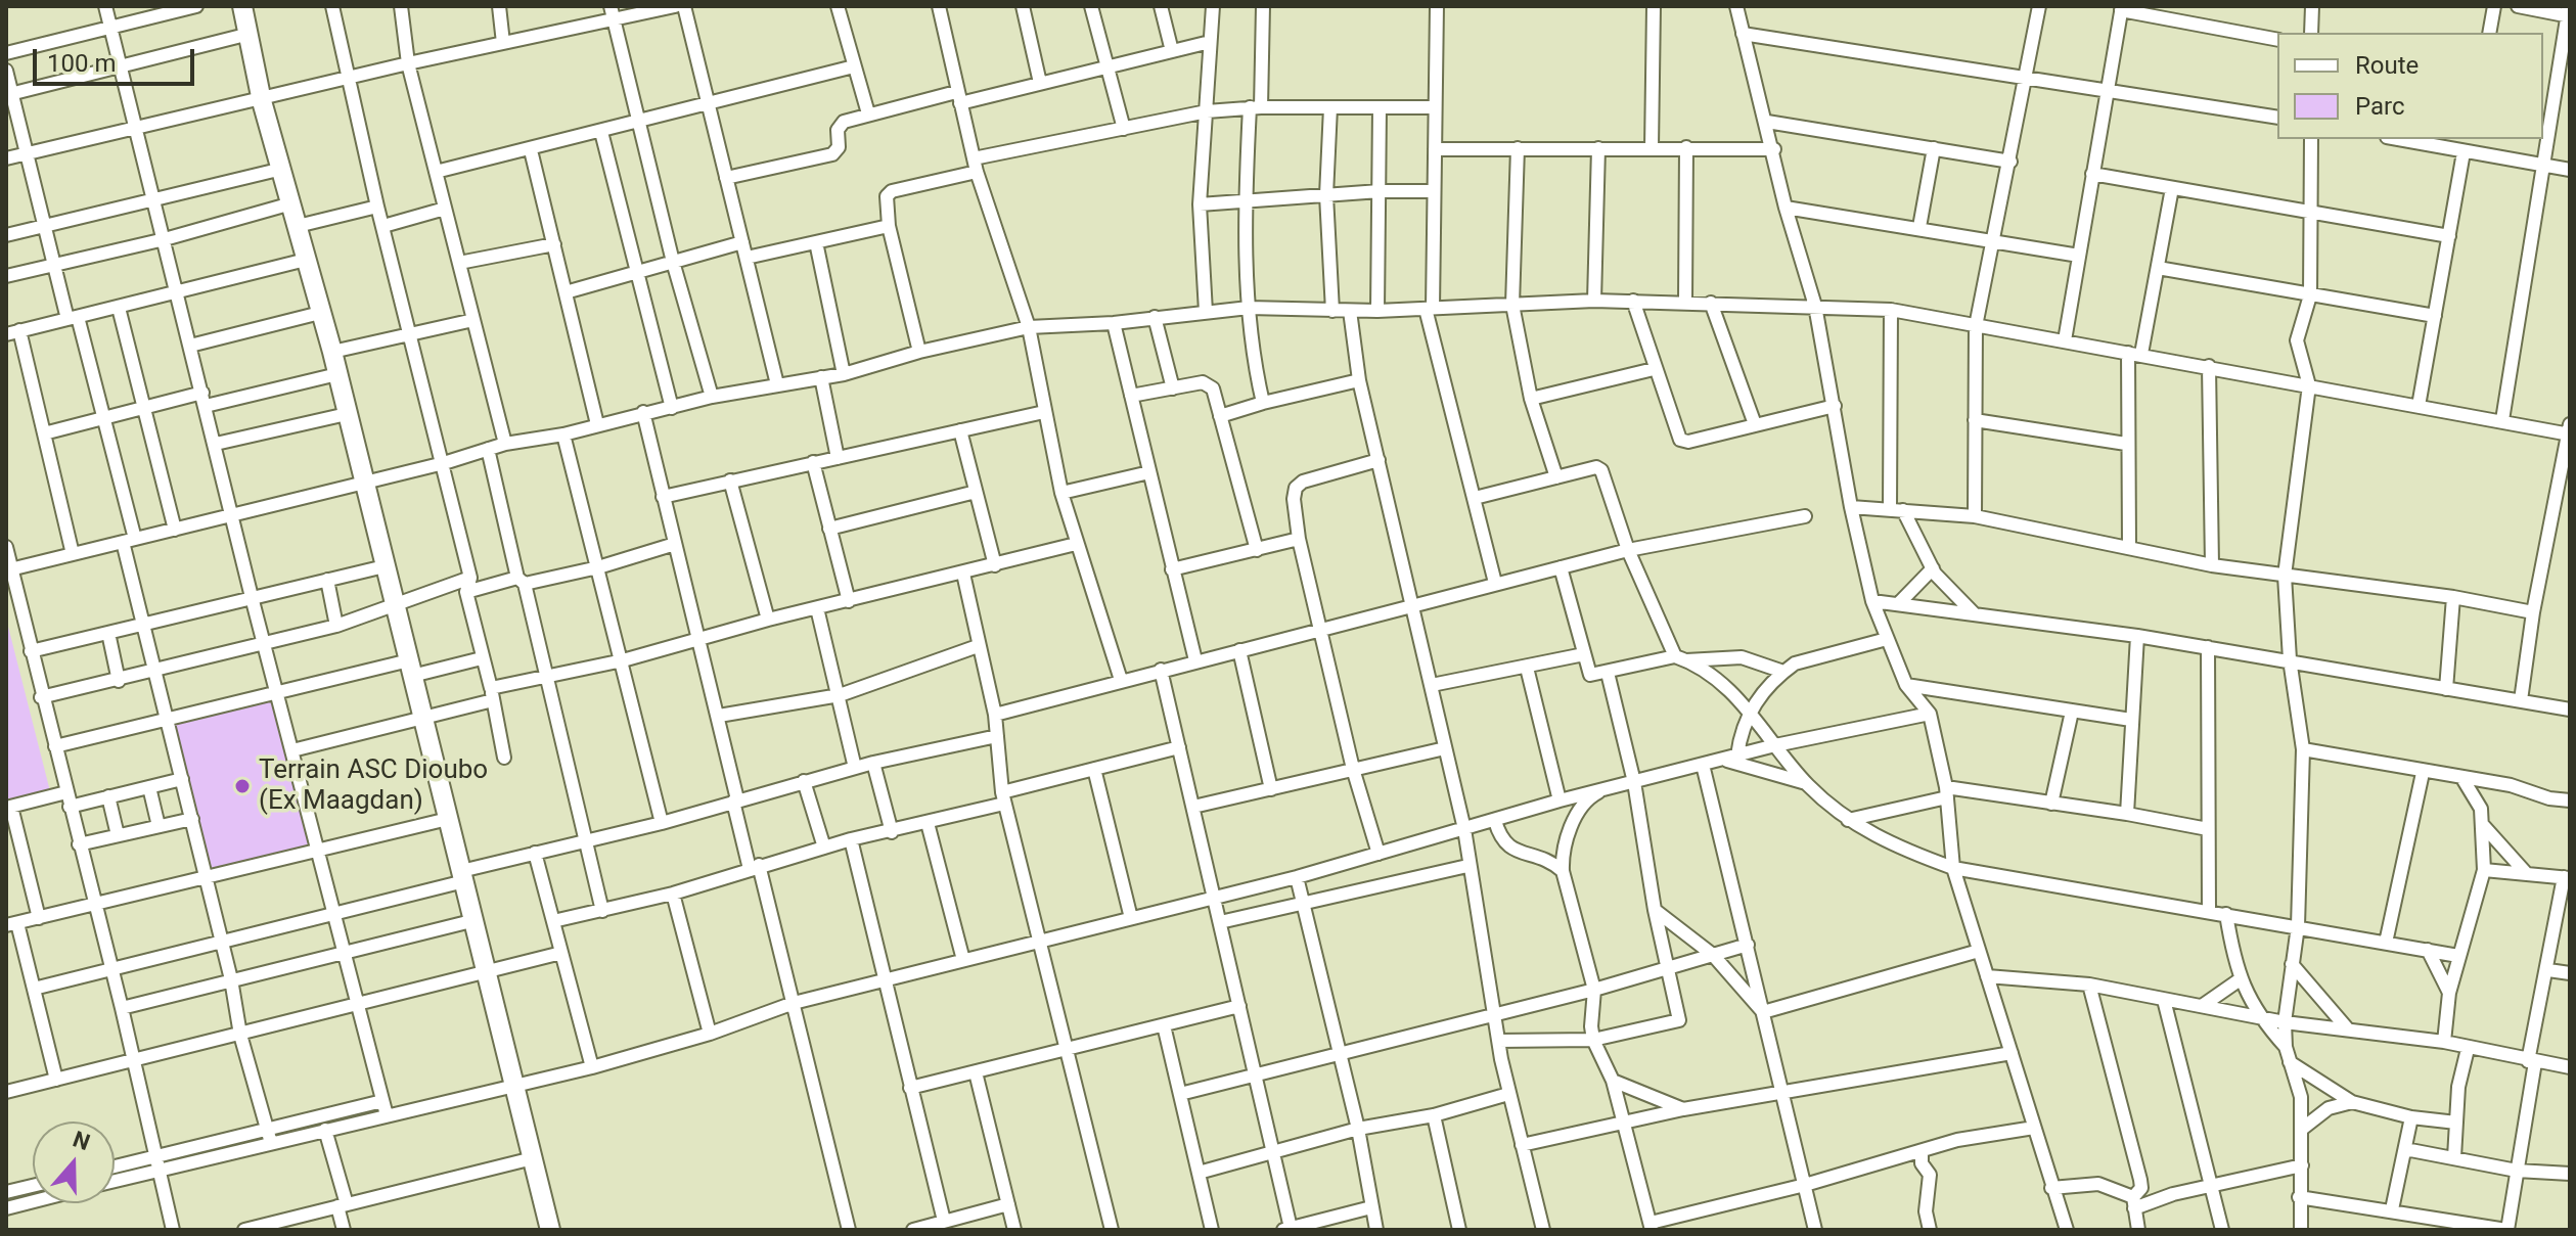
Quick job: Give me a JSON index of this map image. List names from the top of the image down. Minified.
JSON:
{"places":["Terrain ASC Dioubo (Ex Maagdan)"],"legend":["Route","Parc"],"scale_bar":"100 m","north":"top"}
